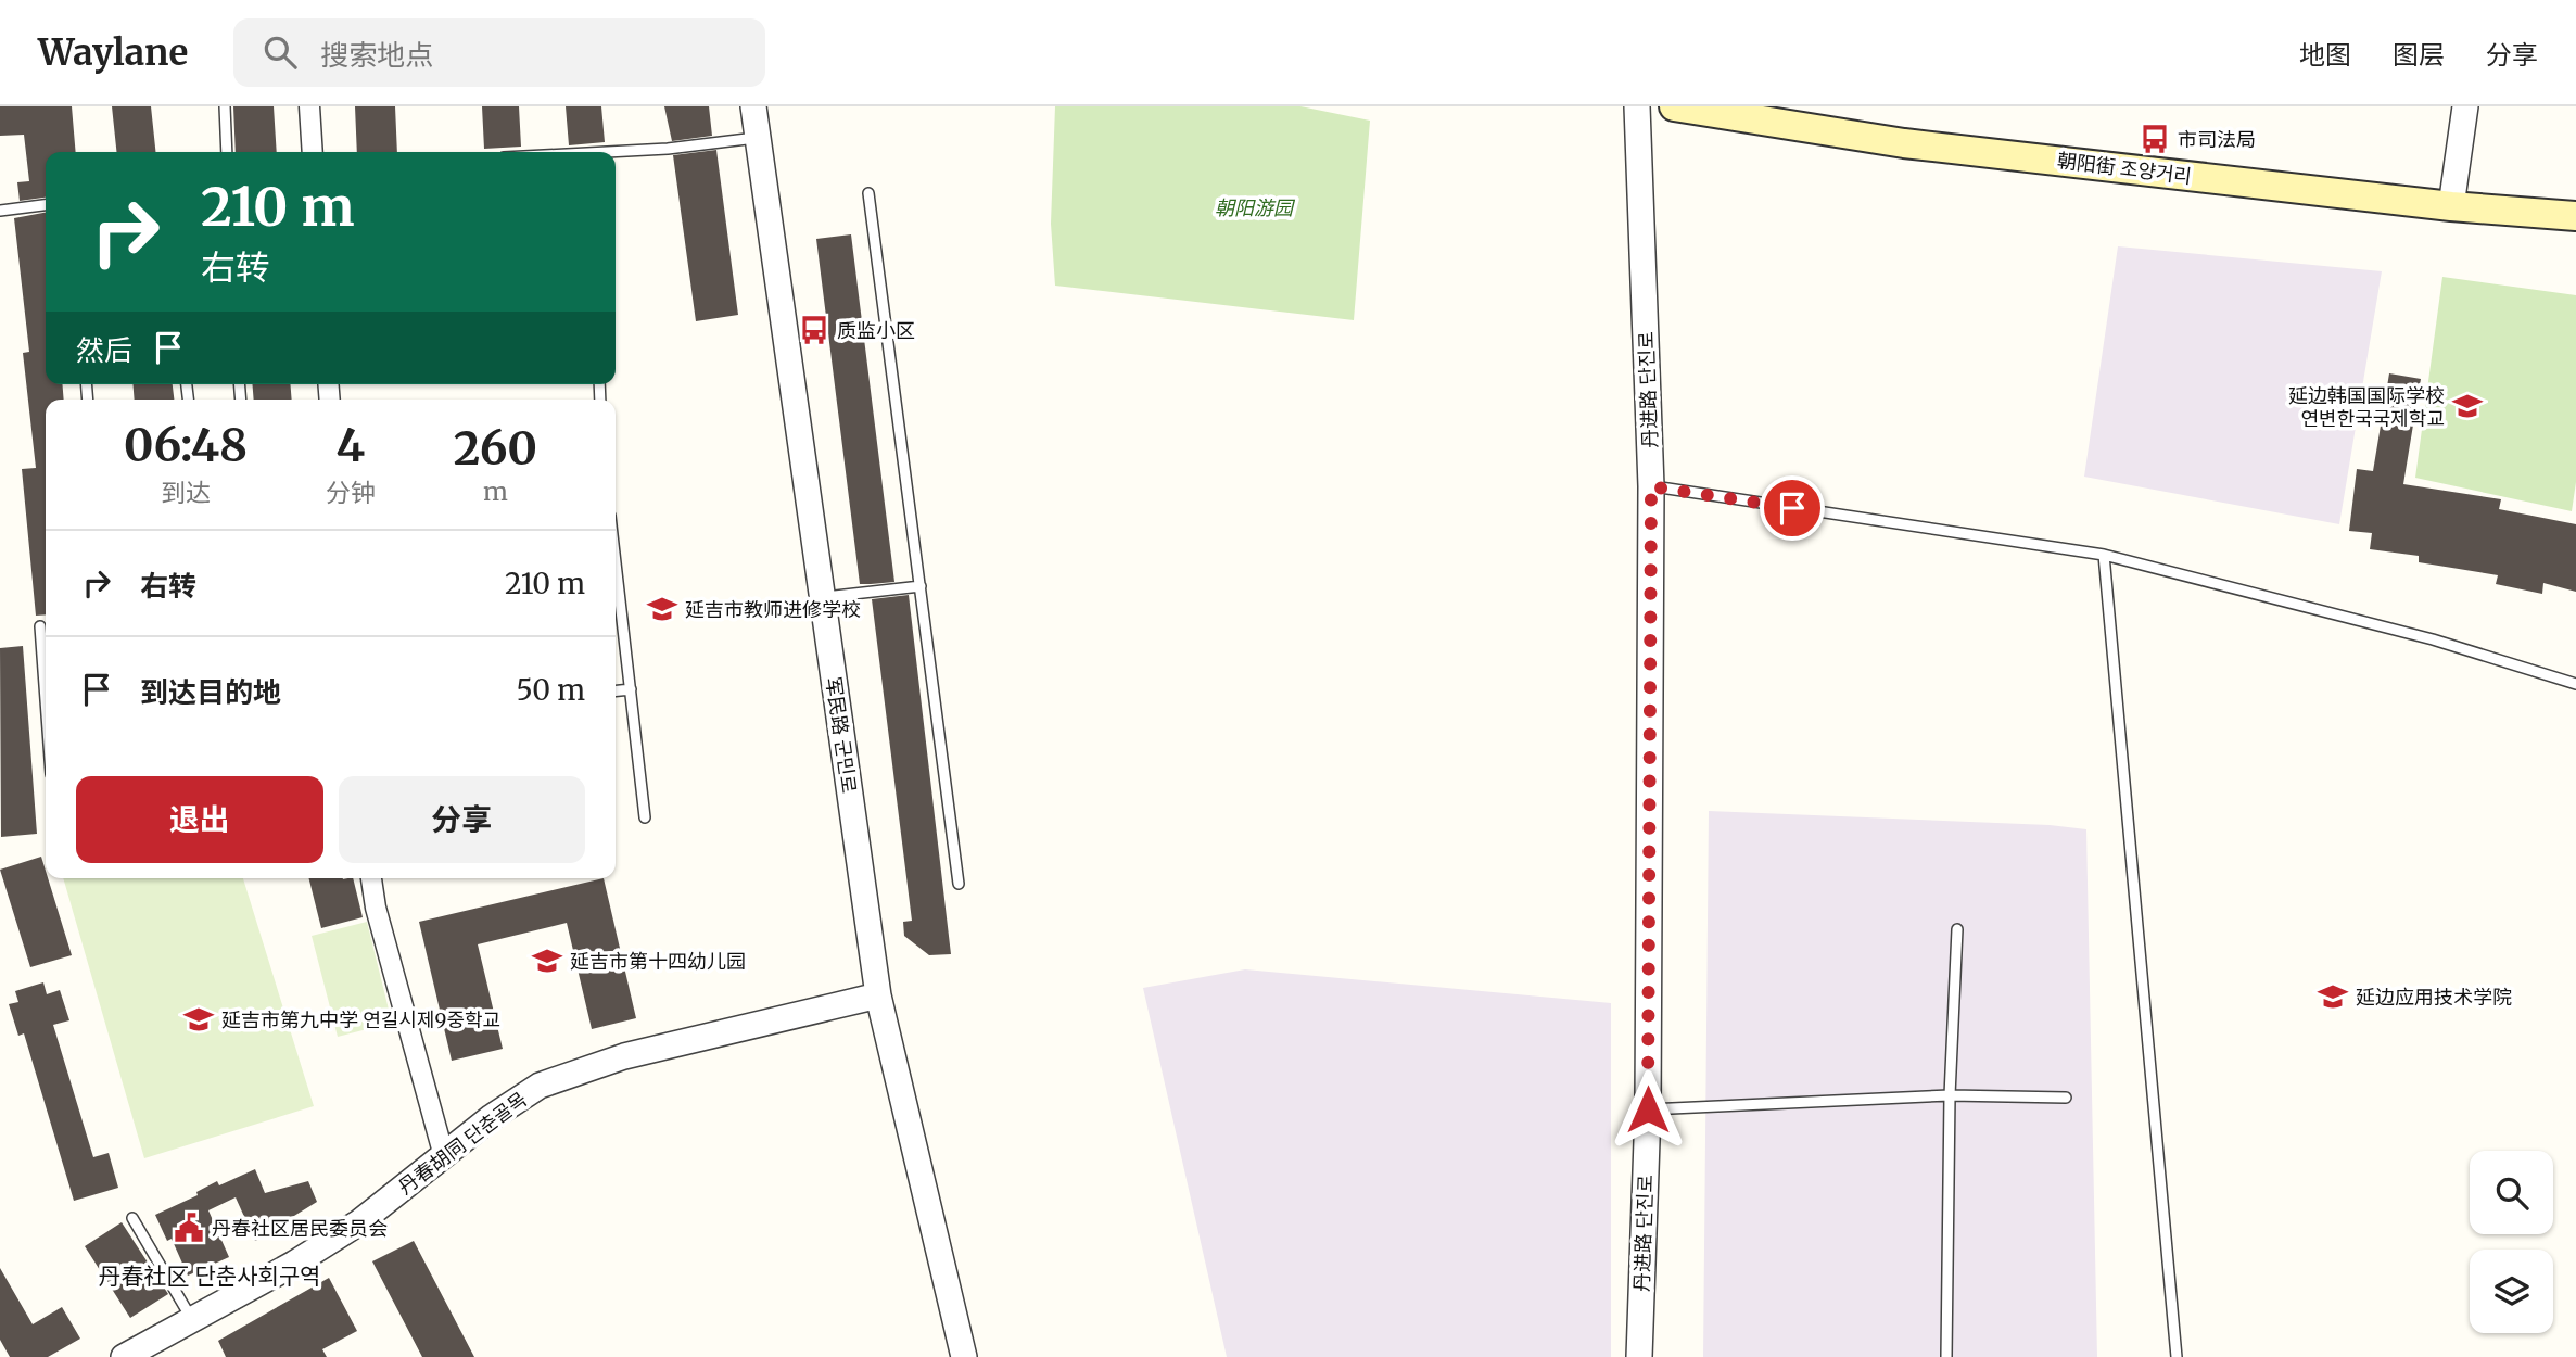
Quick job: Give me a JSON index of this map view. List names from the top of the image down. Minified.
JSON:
{"streets":{"main road":["朝阳街 조양거리"],"street":["丹进路 단진로","军民路 군민로","丹春胡同 단춘골목"]},"crossings":[["军民路 군민로","丹春胡同 단춘골목"]],"districts":["丹春社区 단춘사회구역"],"parks":["朝阳游园"],"places":{"bus stop":["市司法局","质监小区"],"school or university":["延边韩国国际学校 연변한국국제학교","延吉市教师进修学校","延吉市第十四幼儿园","延边应用技术学院","延吉市第九中学 연길시제9중학교"],"public building":["丹春社区居民委员会"]},"page":{"header":"Waylane","search":"搜索地点","nav":["地图","图层","分享"],"turn":["210 m","右转"],"then":"然后","eta":["06:48","到达","4","分钟","260","m"],"list":[{"name":"右转","value":"210 m"},{"name":"到达目的地","value":"50 m"}],"buttons":["退出","分享"]}}
